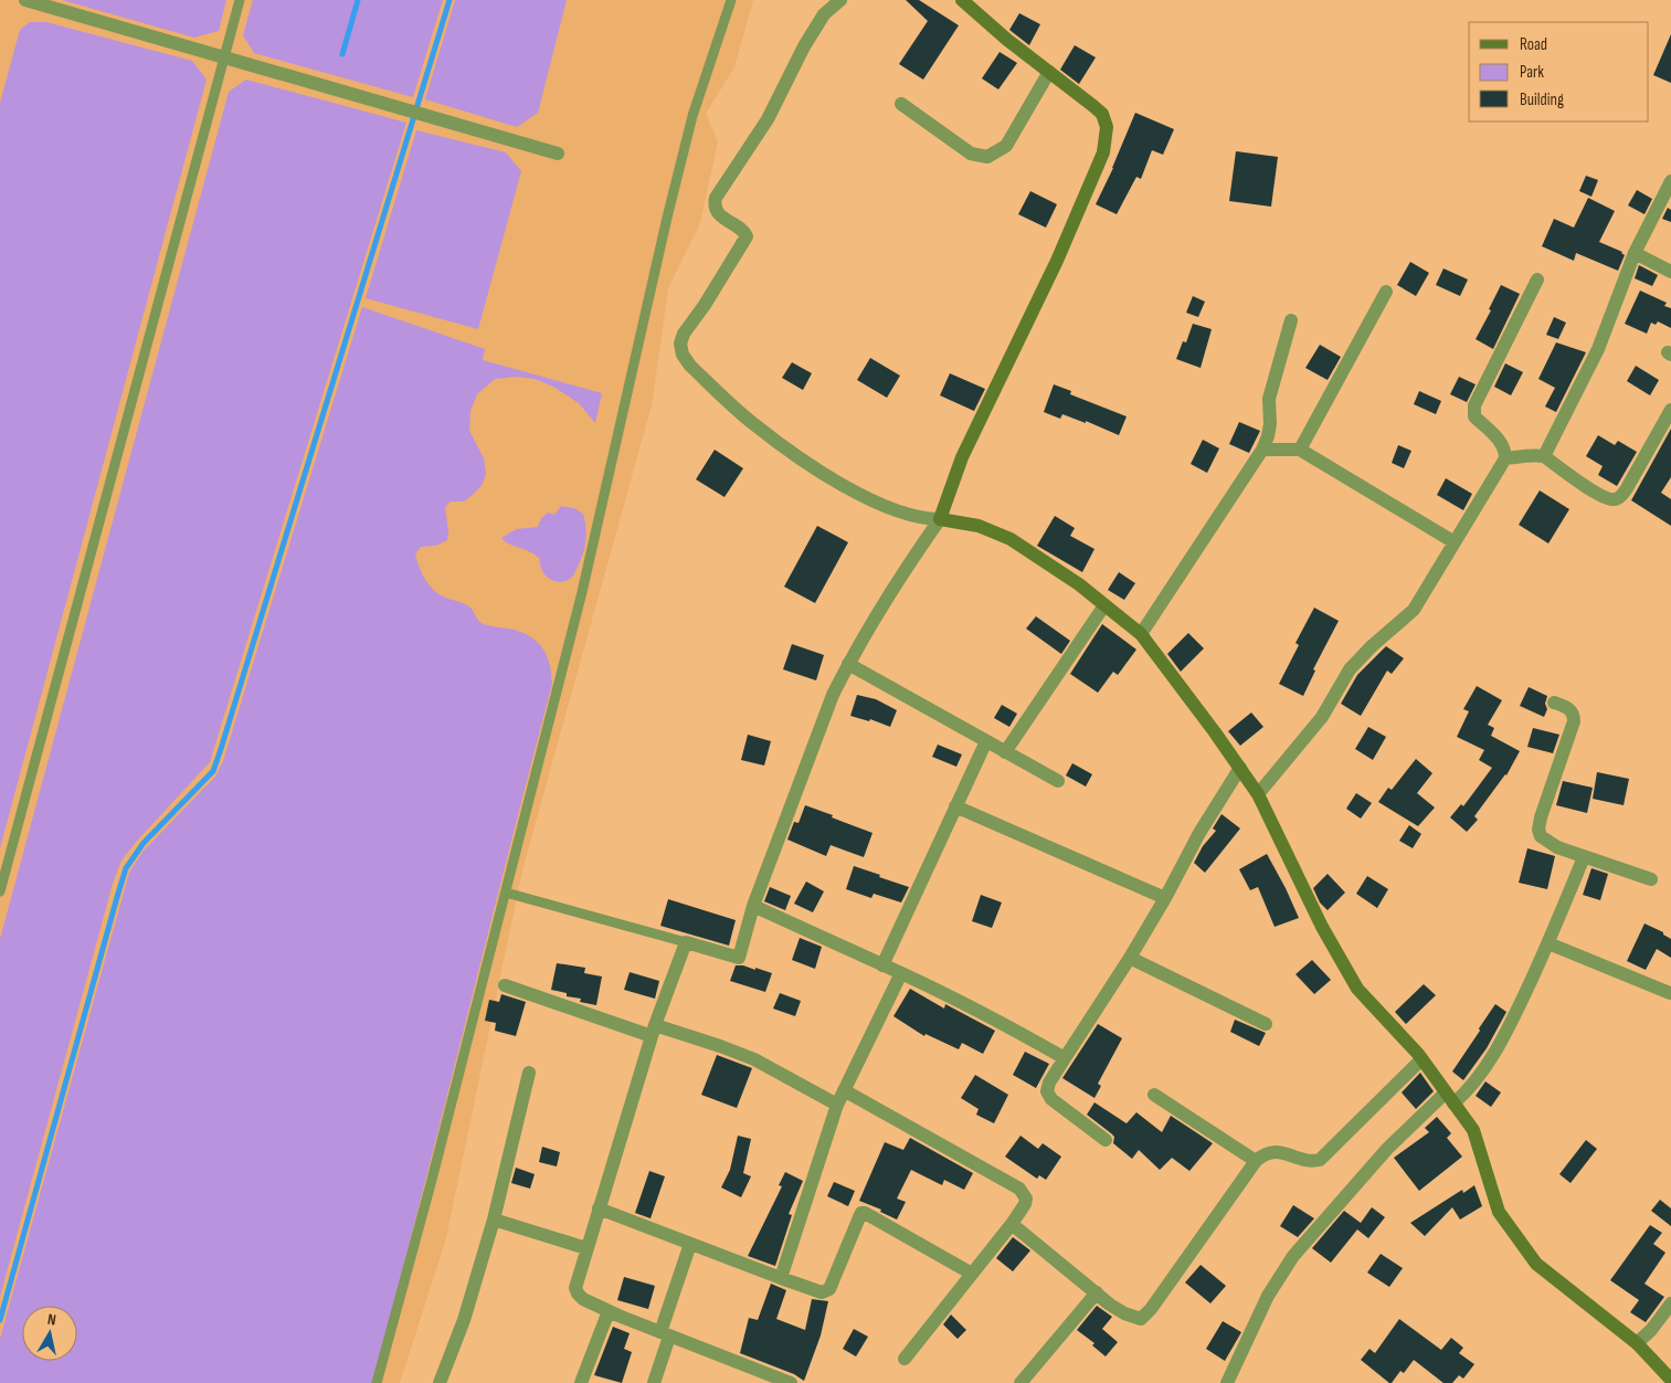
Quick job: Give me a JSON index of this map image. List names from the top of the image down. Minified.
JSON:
{"legend":["Road","Park","Building"],"north":"top"}
